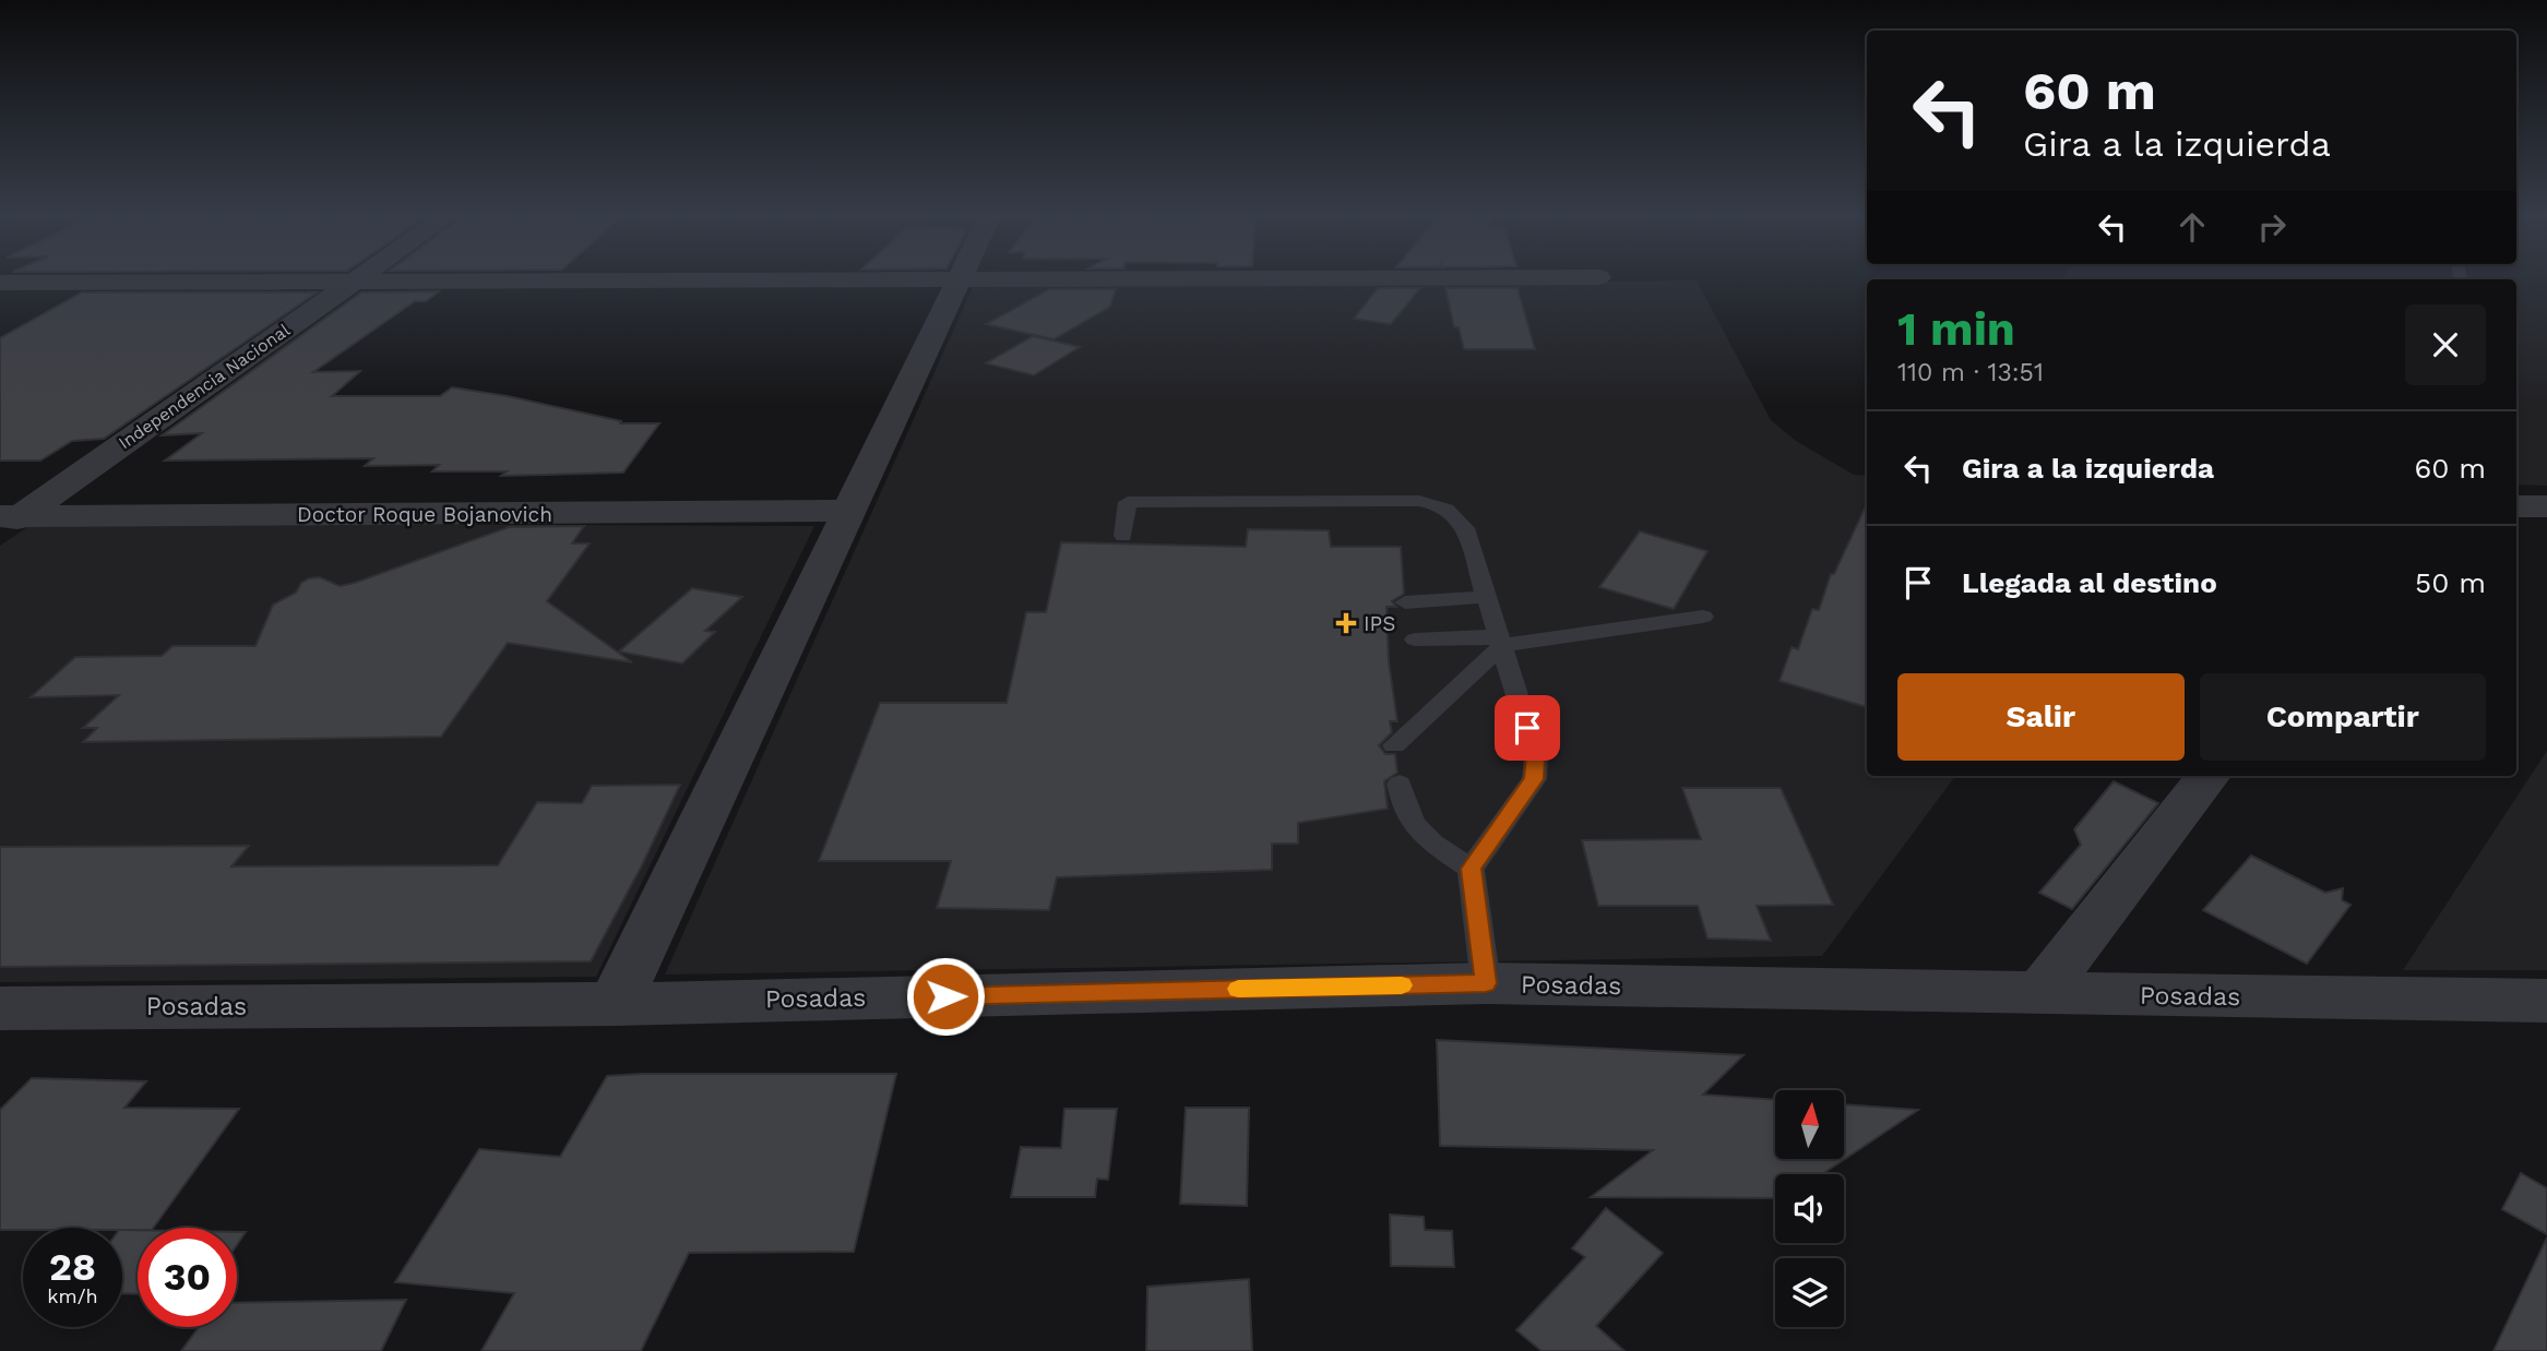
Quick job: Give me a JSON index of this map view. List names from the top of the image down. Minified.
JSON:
{"streets":{"street":["Independencia Nacional","Doctor Roque Bojanovich","Posadas"]},"crossings":[["Independencia Nacional","Doctor Roque Bojanovich"]],"places":{"health":["IPS"]},"north":"top","page":{"turn":["60 m","Gira a la izquierda"],"heading":["1 min","110 m · 13:51"],"list":[{"name":"Gira a la izquierda","value":"60 m"},{"name":"Llegada al destino","value":"50 m"}],"buttons":["Salir","Compartir"],"speed":"28 km/h","limit":"30"}}
